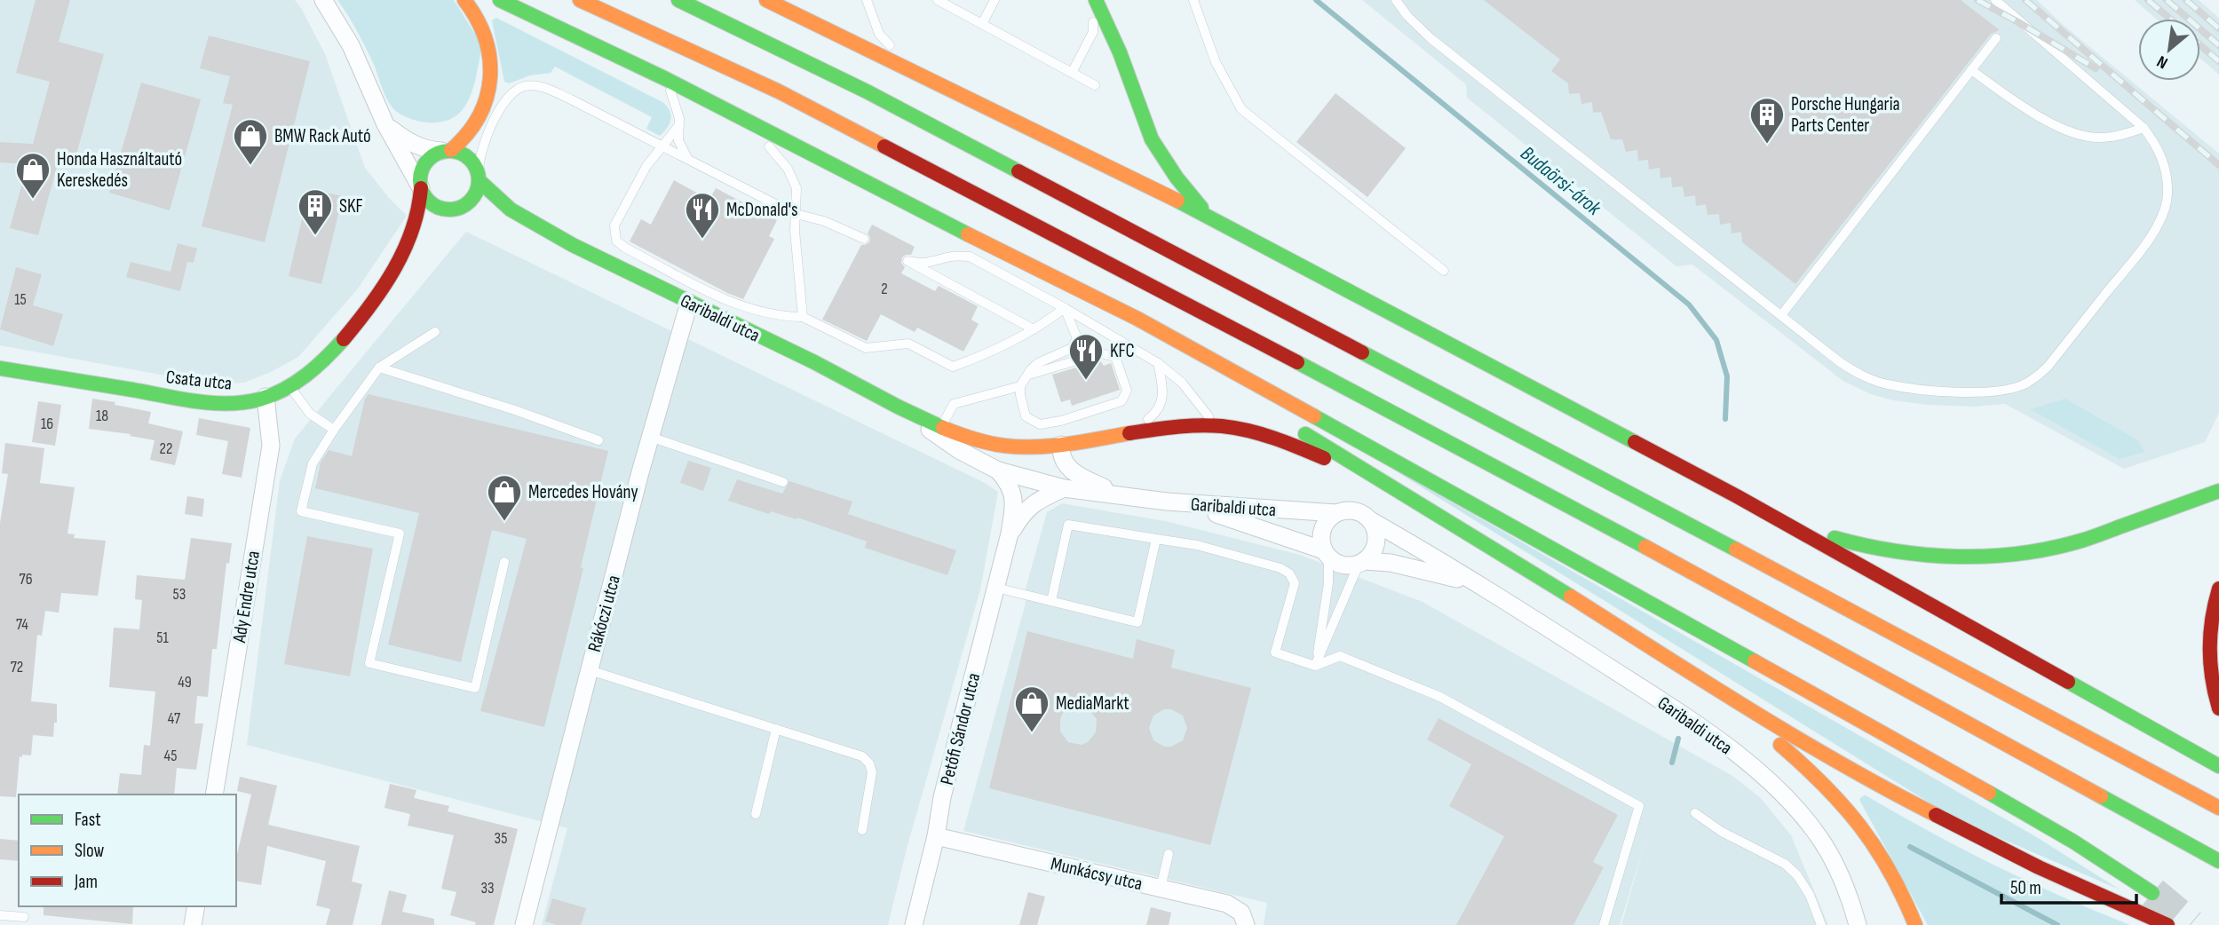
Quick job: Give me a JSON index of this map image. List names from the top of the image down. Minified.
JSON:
{"streets":{"main road":["Garibaldi utca","Csata utca"],"street":["Ady Endre utca","Rákóczi utca","Petőfi Sándor utca","Munkácsy utca"]},"crossings":[["Garibaldi utca","Csata utca"],["Garibaldi utca","Rákóczi utca"],["Garibaldi utca","Petőfi Sándor utca"],["Csata utca","Ady Endre utca"],["Petőfi Sándor utca","Munkácsy utca"]],"water":["Budaörsi-árok"],"places":{"building":["Porsche Hungaria Parts Center","SKF"],"shop":["BMW Rack Autó","Honda Használtautó Kereskedés","Mercedes Hovány","MediaMarkt"],"restaurant":["McDonald's","KFC"]},"house_numbers":["2","15","18","16","22","76","53","74","51","72","49","47","45","35","33"],"legend":["Fast","Slow","Jam"],"scale_bar":"50 m","north":"bottom left"}
